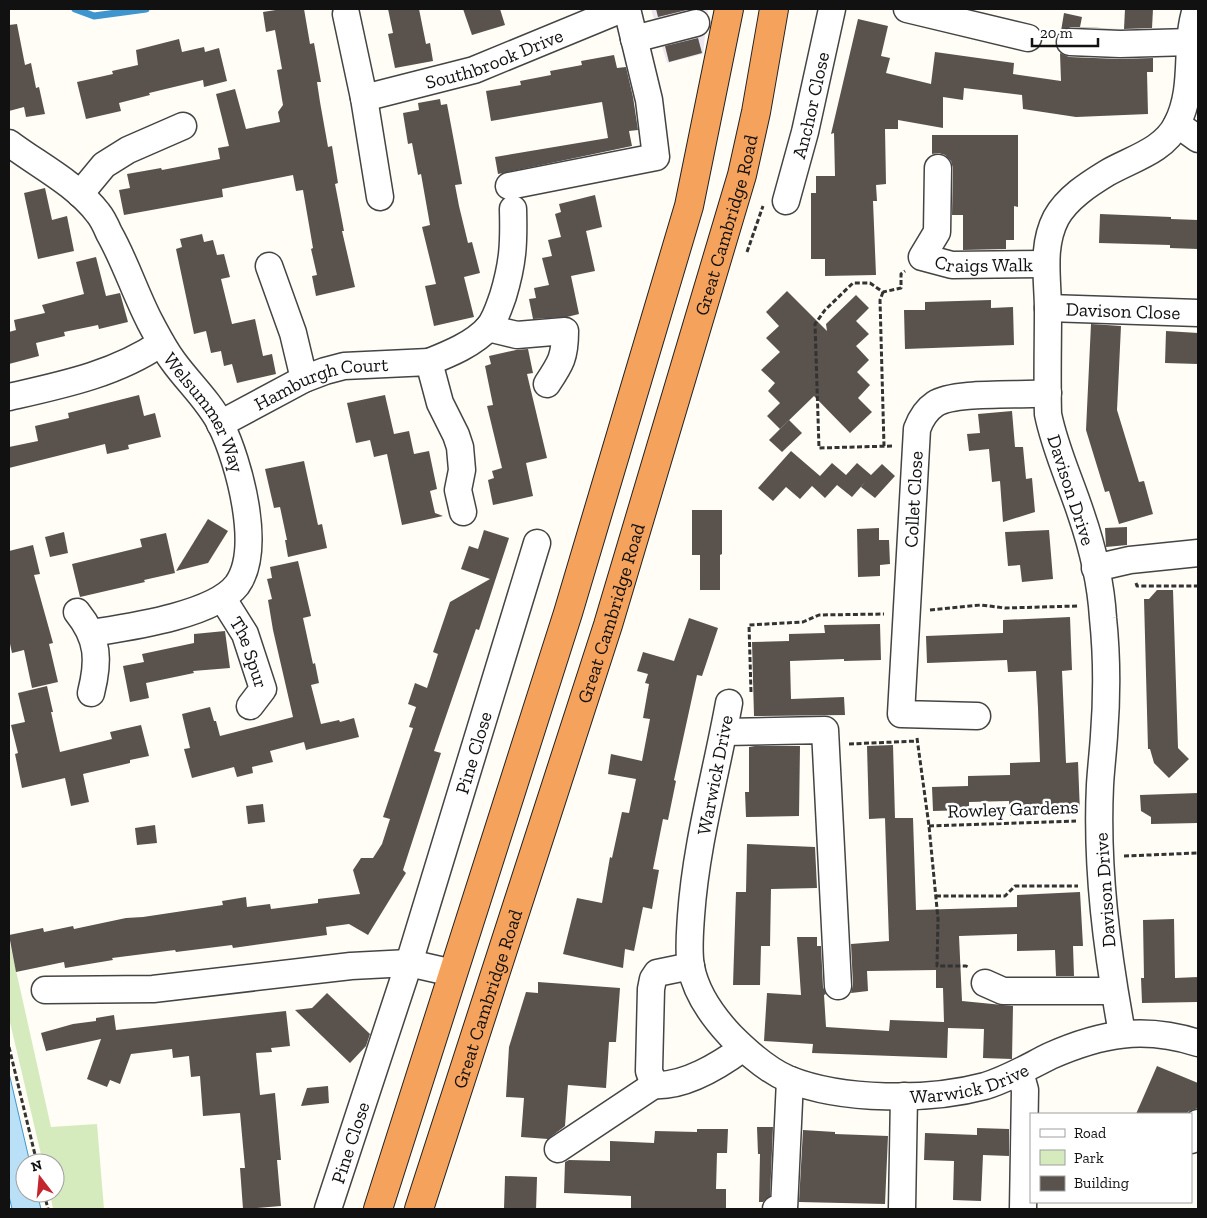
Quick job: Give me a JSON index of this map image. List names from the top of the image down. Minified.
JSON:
{"streets":{"highway":["Great Cambridge Road"],"street":["Southbrook Drive","Anchor Close","Craigs Walk","Davison Close","Hamburgh Court","Welsummer Way","Davison Drive","Collet Close","The Spur","Pine Close","Warwick Drive"],"path":["Rowley Gardens"]},"crossings":[["Craigs Walk","Davison Drive"],["Davison Close","Davison Drive"],["Hamburgh Court","Welsummer Way"],["Welsummer Way","The Spur"],["Davison Drive","Collet Close"],["Davison Drive","Warwick Drive"],["Collet Close","Rowley Gardens"]],"legend":["Road","Park","Building"],"scale_bar":"20 m","north":"top"}
